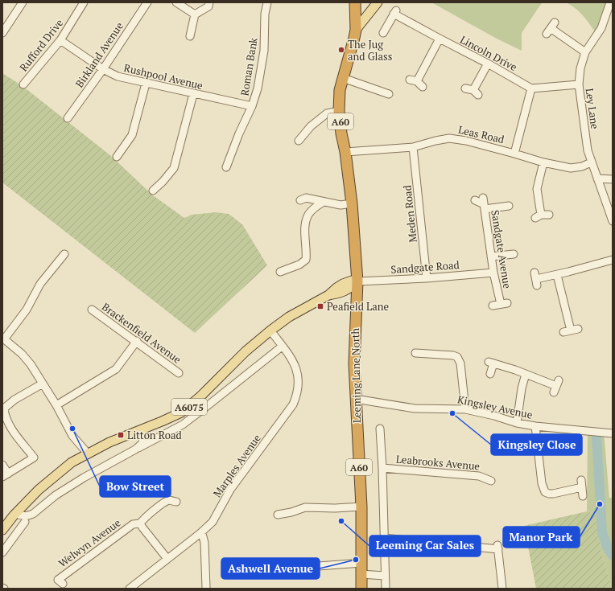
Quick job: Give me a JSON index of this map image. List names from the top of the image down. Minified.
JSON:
{"streets":{"highway":["A60","Leeming Lane North"],"main road":["A6075"],"street":["Rufford Drive","Lincoln Drive","Birkland Avenue","Roman Bank","Rushpool Avenue","Ley Lane","Leas Road","Meden Road","Sandgate Avenue","Sandgate Road","Brackenfield Avenue","Kingsley Avenue","Leabrooks Avenue","Marples Avenue","Welwyn Avenue"]},"crossings":[["Rufford Drive","Rushpool Avenue"],["Birkland Avenue","Rushpool Avenue"],["Roman Bank","Rushpool Avenue"],["Ley Lane","Leas Road"],["A60","Leeming Lane North"],["Leas Road","Meden Road"],["Leas Road","Leeming Lane North"],["Meden Road","Sandgate Road"],["Sandgate Avenue","Sandgate Road"],["Sandgate Road","Leeming Lane North"],["Sandgate Road","A6075"],["Leeming Lane North","A6075"],["Leeming Lane North","Kingsley Avenue"],["A6075","Marples Avenue"]],"places":{"other":["The Jug and Glass","Kingsley Close","Bow Street","Manor Park","Leeming Car Sales","Ashwell Avenue"],"transit":["Peafield Lane","Litton Road"]}}
